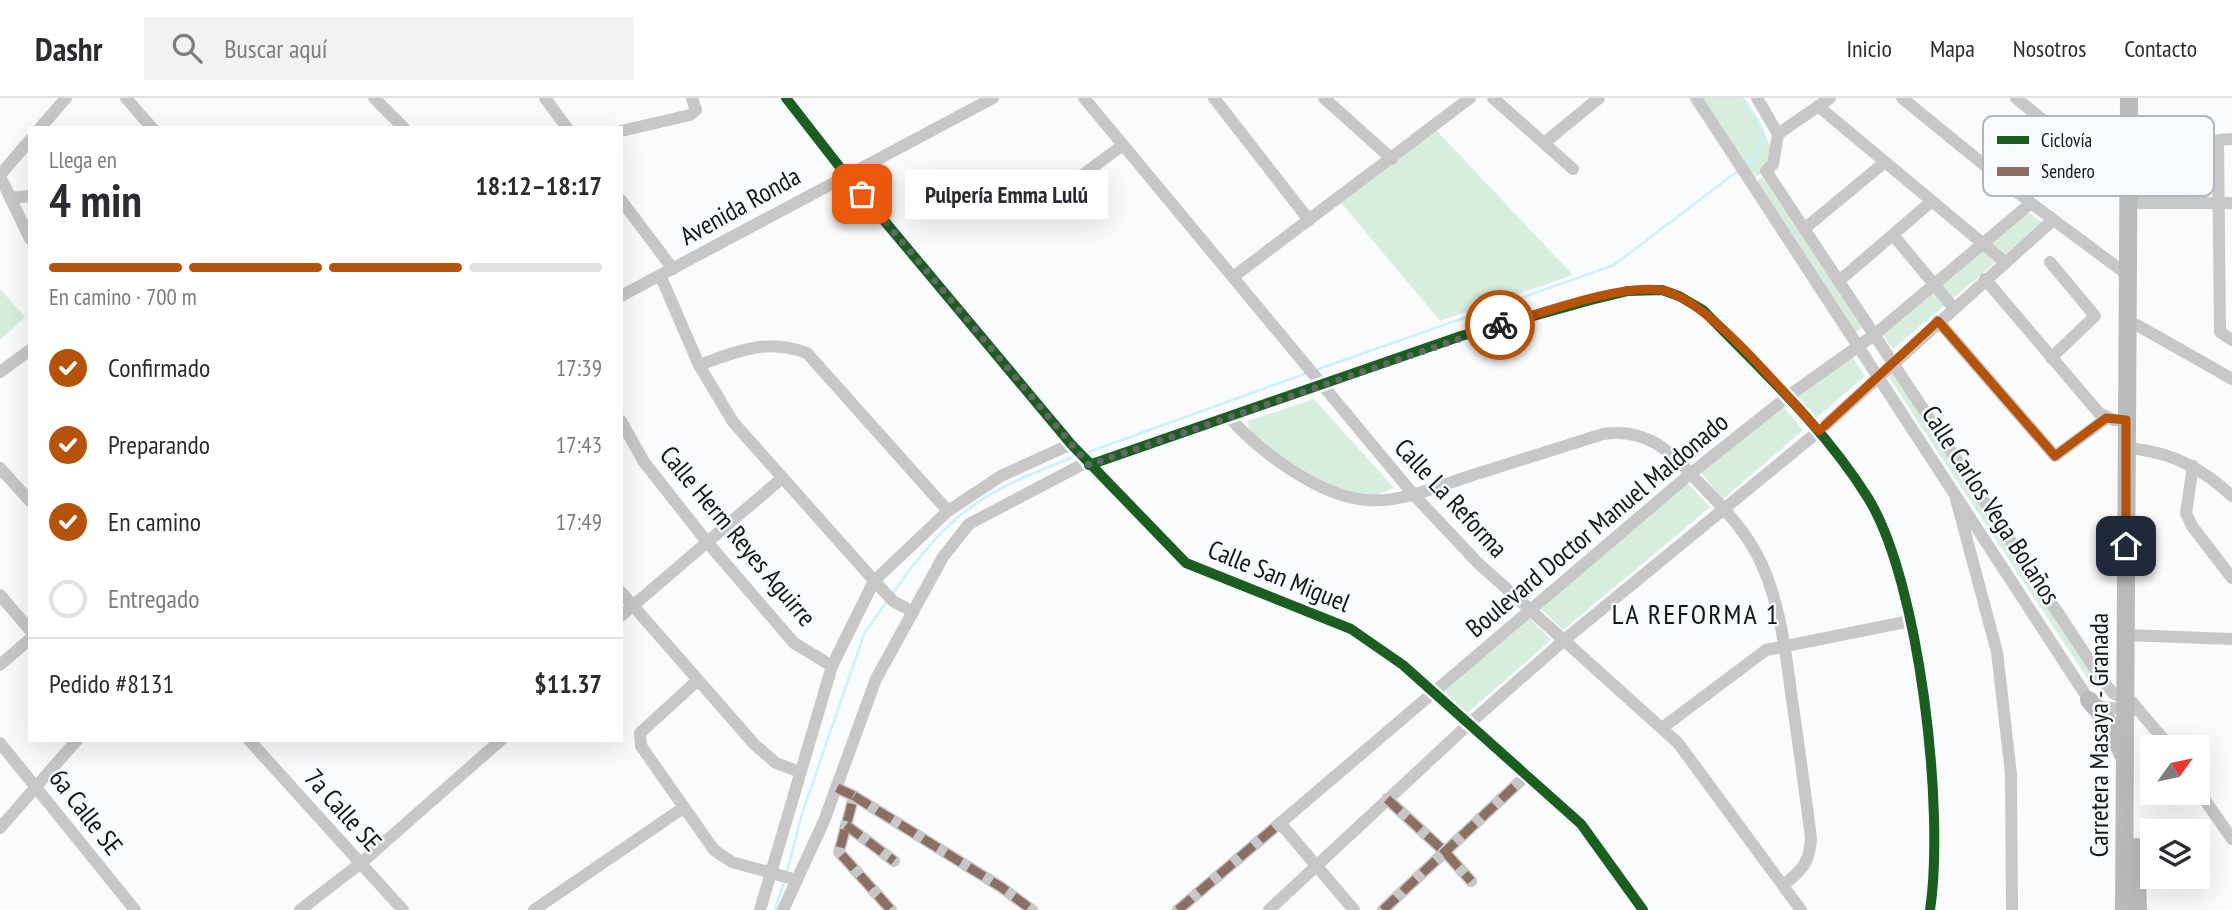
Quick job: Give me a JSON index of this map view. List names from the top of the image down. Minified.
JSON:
{"streets":{"highway":["Carretera Masaya - Granada"],"street":["Avenida Ronda","Calle La Reforma","Calle Carlos Vega Bolaños","Boulevard Doctor Manuel Maldonado","Calle Herm Reyes Aguirre","Calle San Miguel","7a Calle SE","6a Calle SE"]},"crossings":[["Avenida Ronda","Calle San Miguel"],["Calle La Reforma","Boulevard Doctor Manuel Maldonado"],["Calle Carlos Vega Bolaños","Boulevard Doctor Manuel Maldonado"],["Calle Carlos Vega Bolaños","Carretera Masaya - Granada"],["Boulevard Doctor Manuel Maldonado","Calle San Miguel"]],"districts":["LA REFORMA 1"],"places":["Pulpería Emma Lulú"],"legend":["Ciclovía","Sendero"],"north":"top right","page":{"header":"Dashr","search":"Buscar aquí","nav":["Inicio","Mapa","Nosotros","Contacto"],"heading":["4 min","Llega en","18:12–18:17"],"panel":["Pedido #8131","$11.37"],"bubble":"Pulpería Emma Lulú","bar":"En camino · 700 m","list":[["Confirmado","17:39"],["Preparando","17:43"],["En camino","17:49"],"Entregado"]}}
